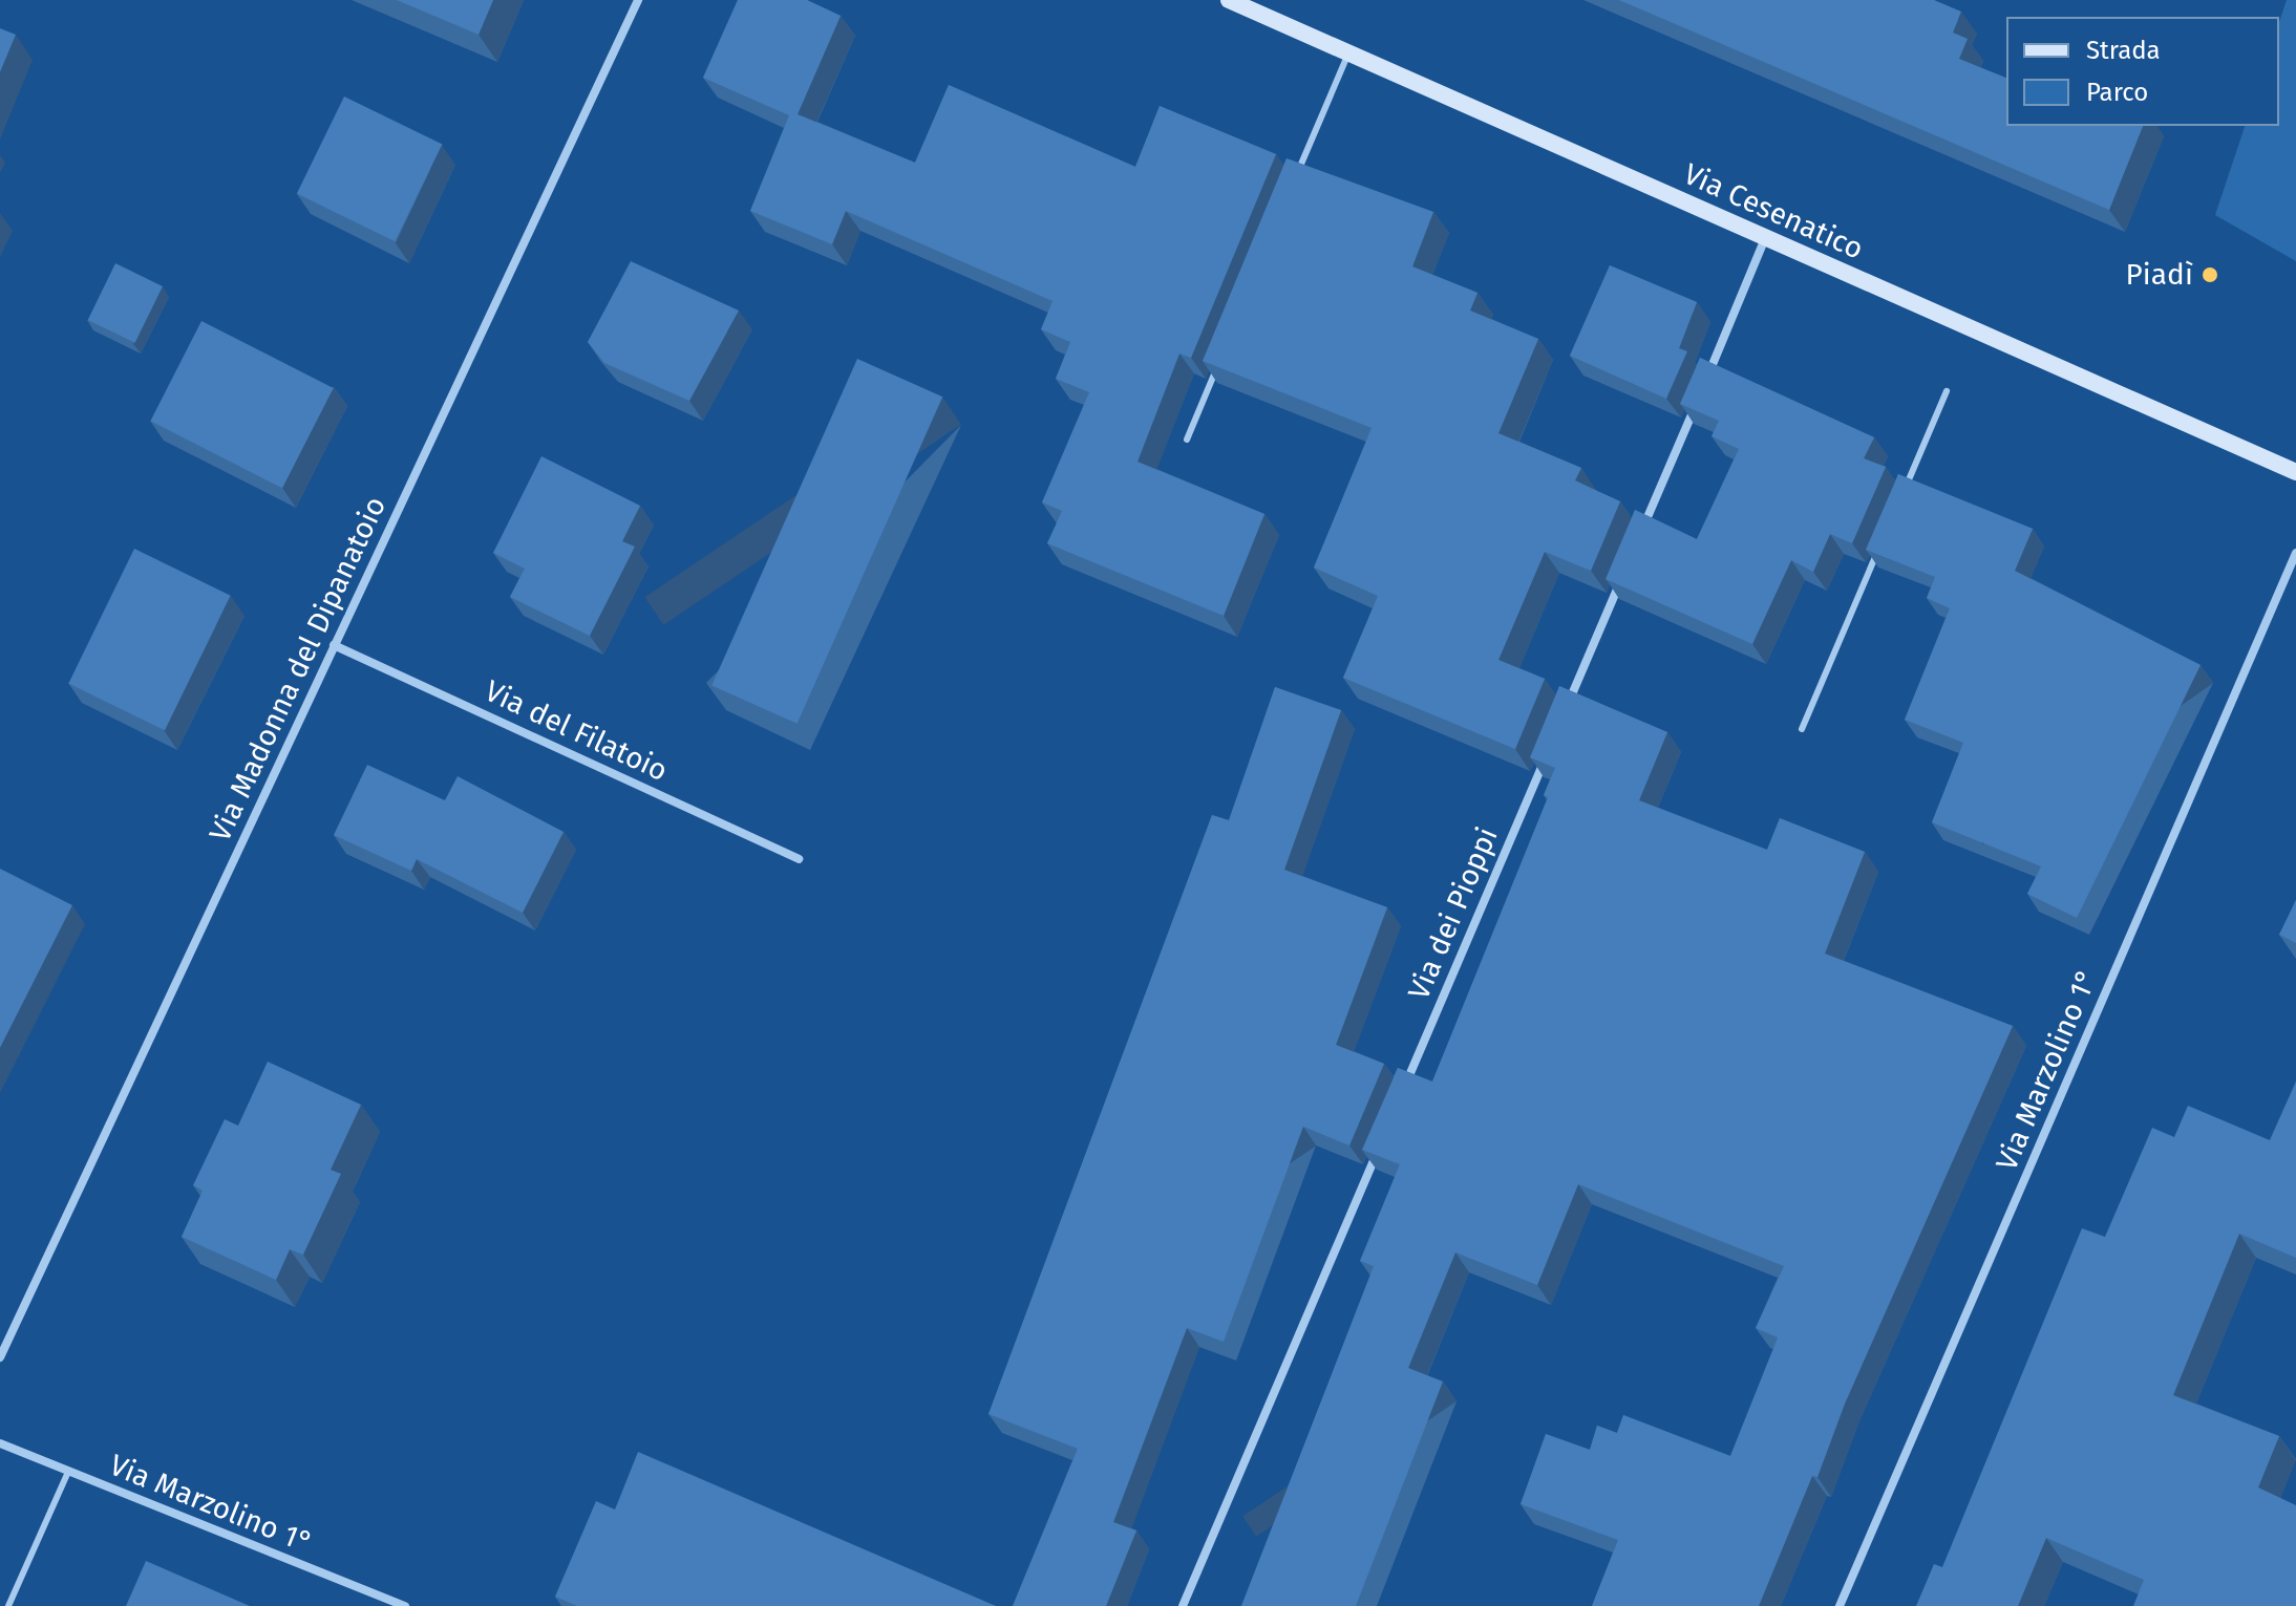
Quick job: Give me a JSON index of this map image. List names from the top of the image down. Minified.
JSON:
{"streets":{"main road":["Via Cesenatico"],"street":["Via Madonna del Dipanatoio","Via del Filatoio","Via dei Pioppi","Via Marzolino 1°"]},"crossings":[["Via Madonna del Dipanatoio","Via del Filatoio"]],"places":["Piadì"],"legend":["Strada","Parco"]}
